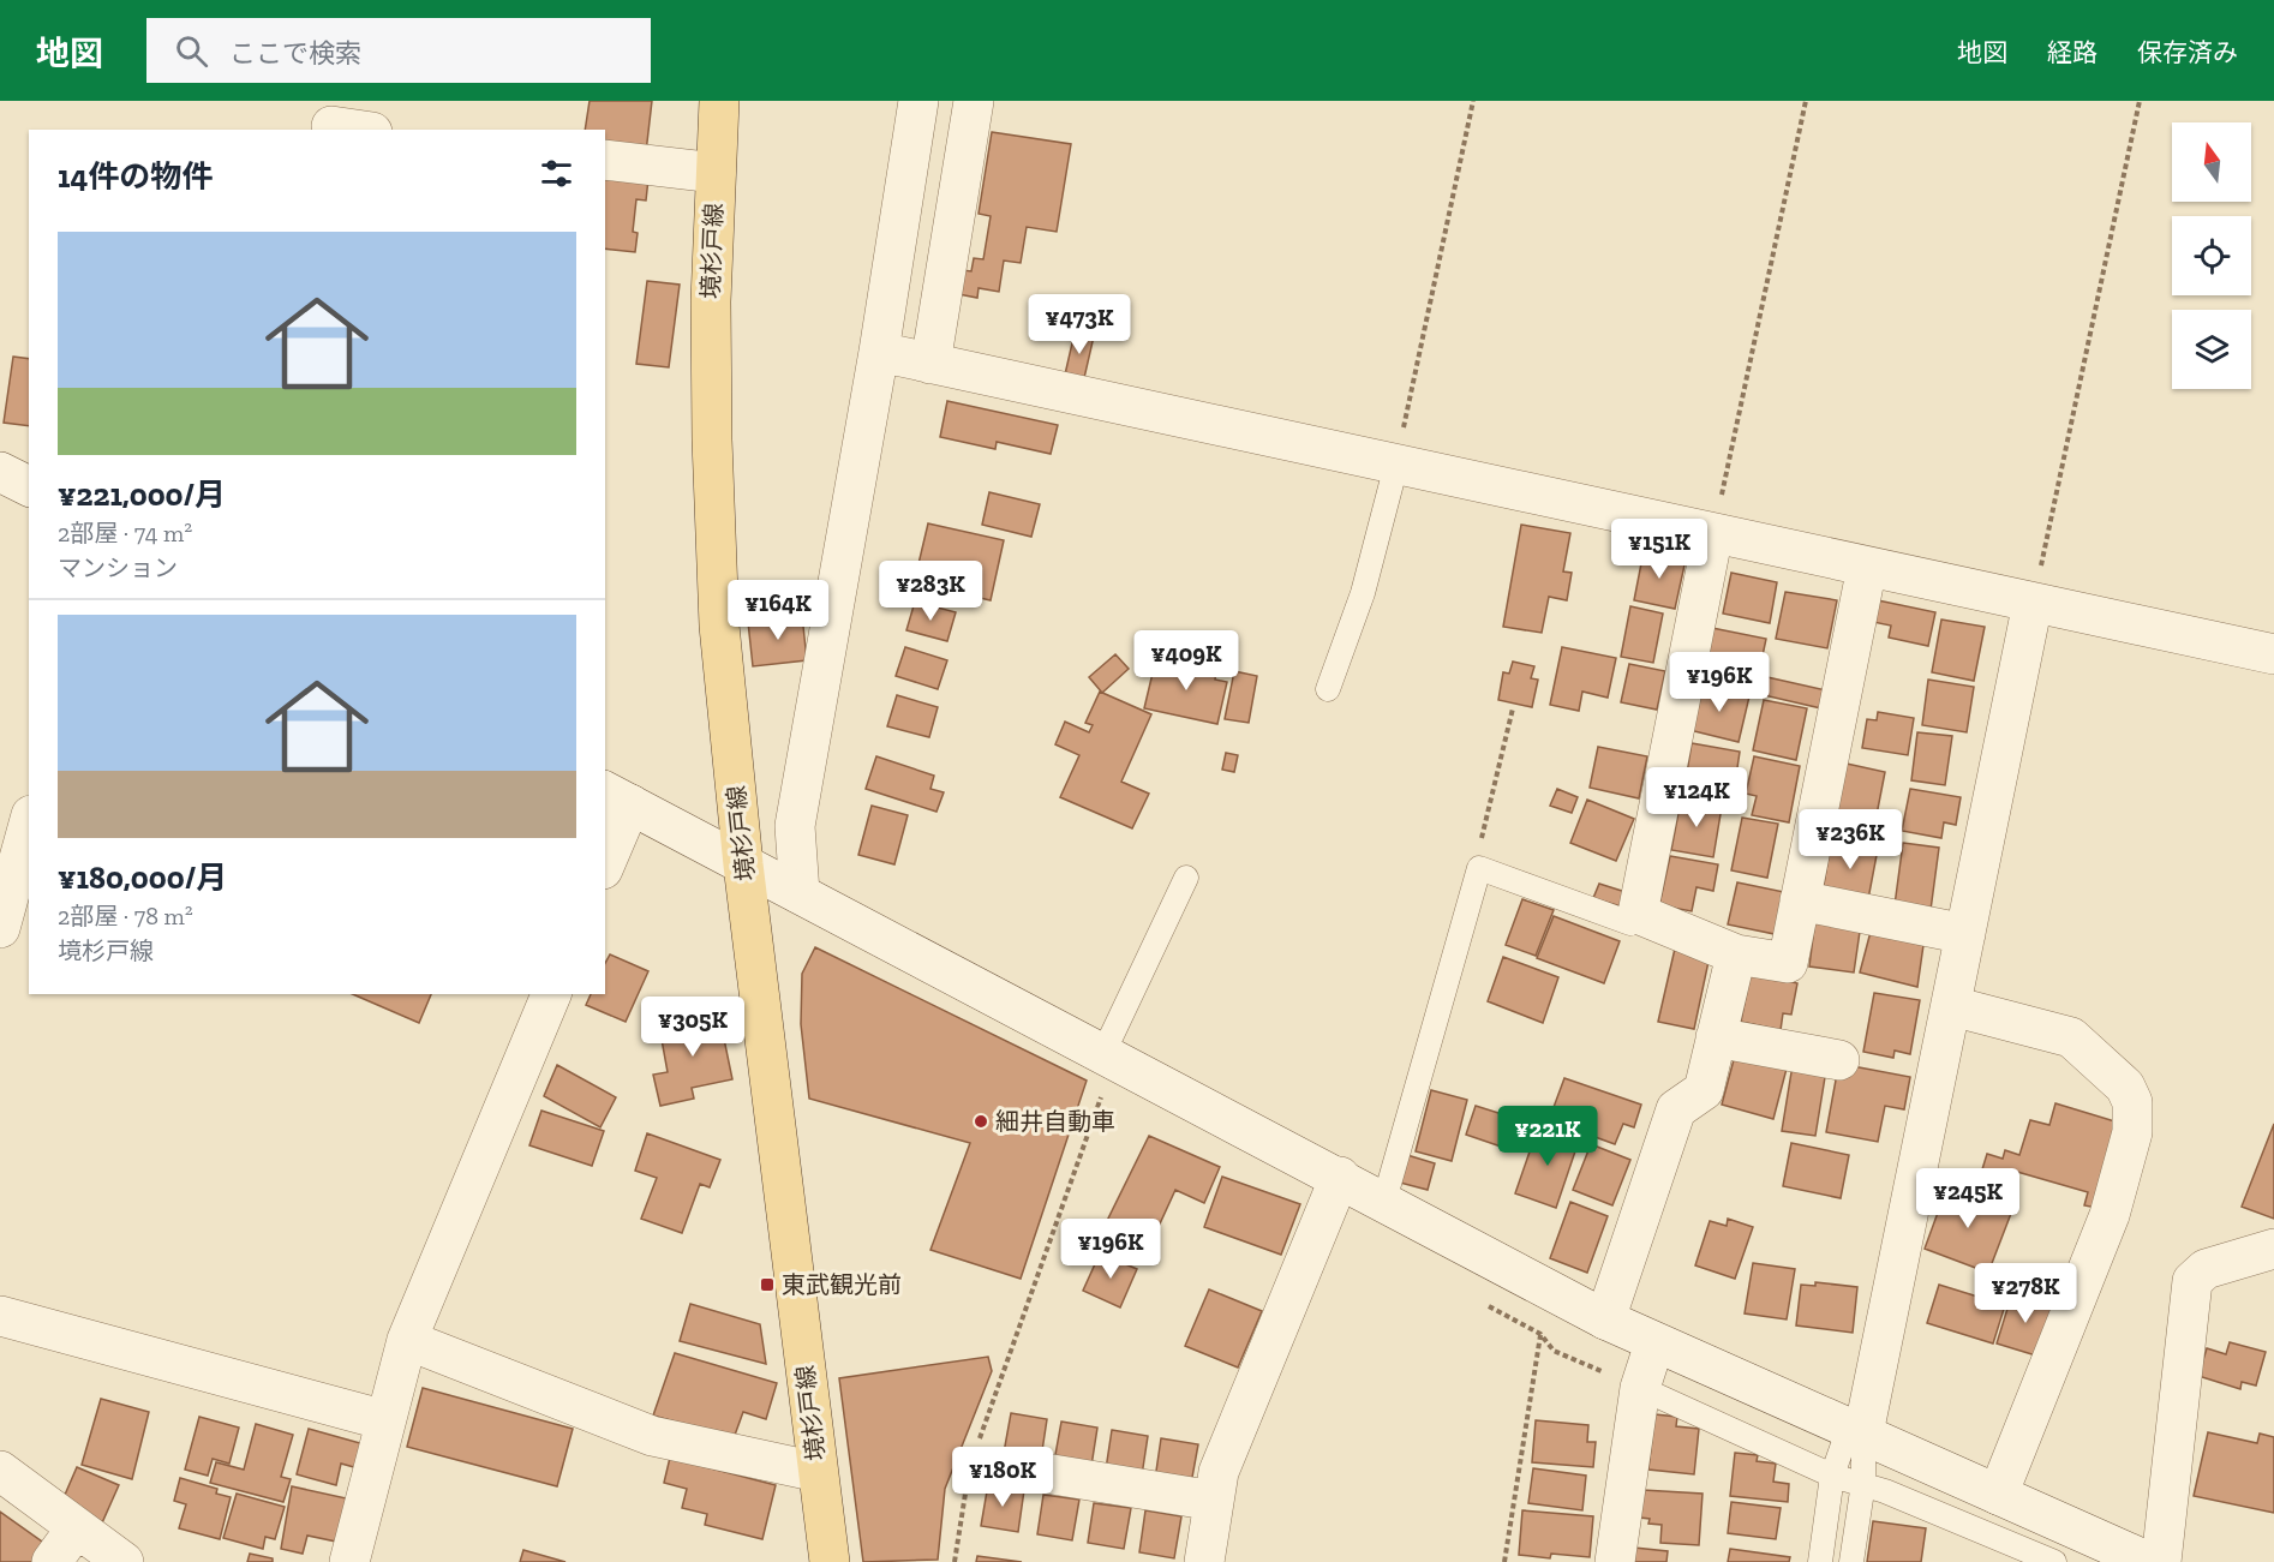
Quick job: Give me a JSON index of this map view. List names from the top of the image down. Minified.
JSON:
{"streets":{"main road":["境杉戸線"]},"places":{"other":["細井自動車"],"transit":["東武観光前"]},"north":"top","page":{"header":"地図","search":"ここで検索","nav":["地図","経路","保存済み"],"heading":"14件の物件","list":[{"name":"¥221,000/月","note":"2部屋 · 74 m² · マンション"},{"name":"¥180,000/月","note":"2部屋 · 78 m² · 境杉戸線"}],"price":["¥473K","¥151K","¥283K","¥164K","¥409K","¥196K","¥124K","¥236K","¥305K","¥221K","¥245K","¥196K","¥278K","¥180K"]}}
